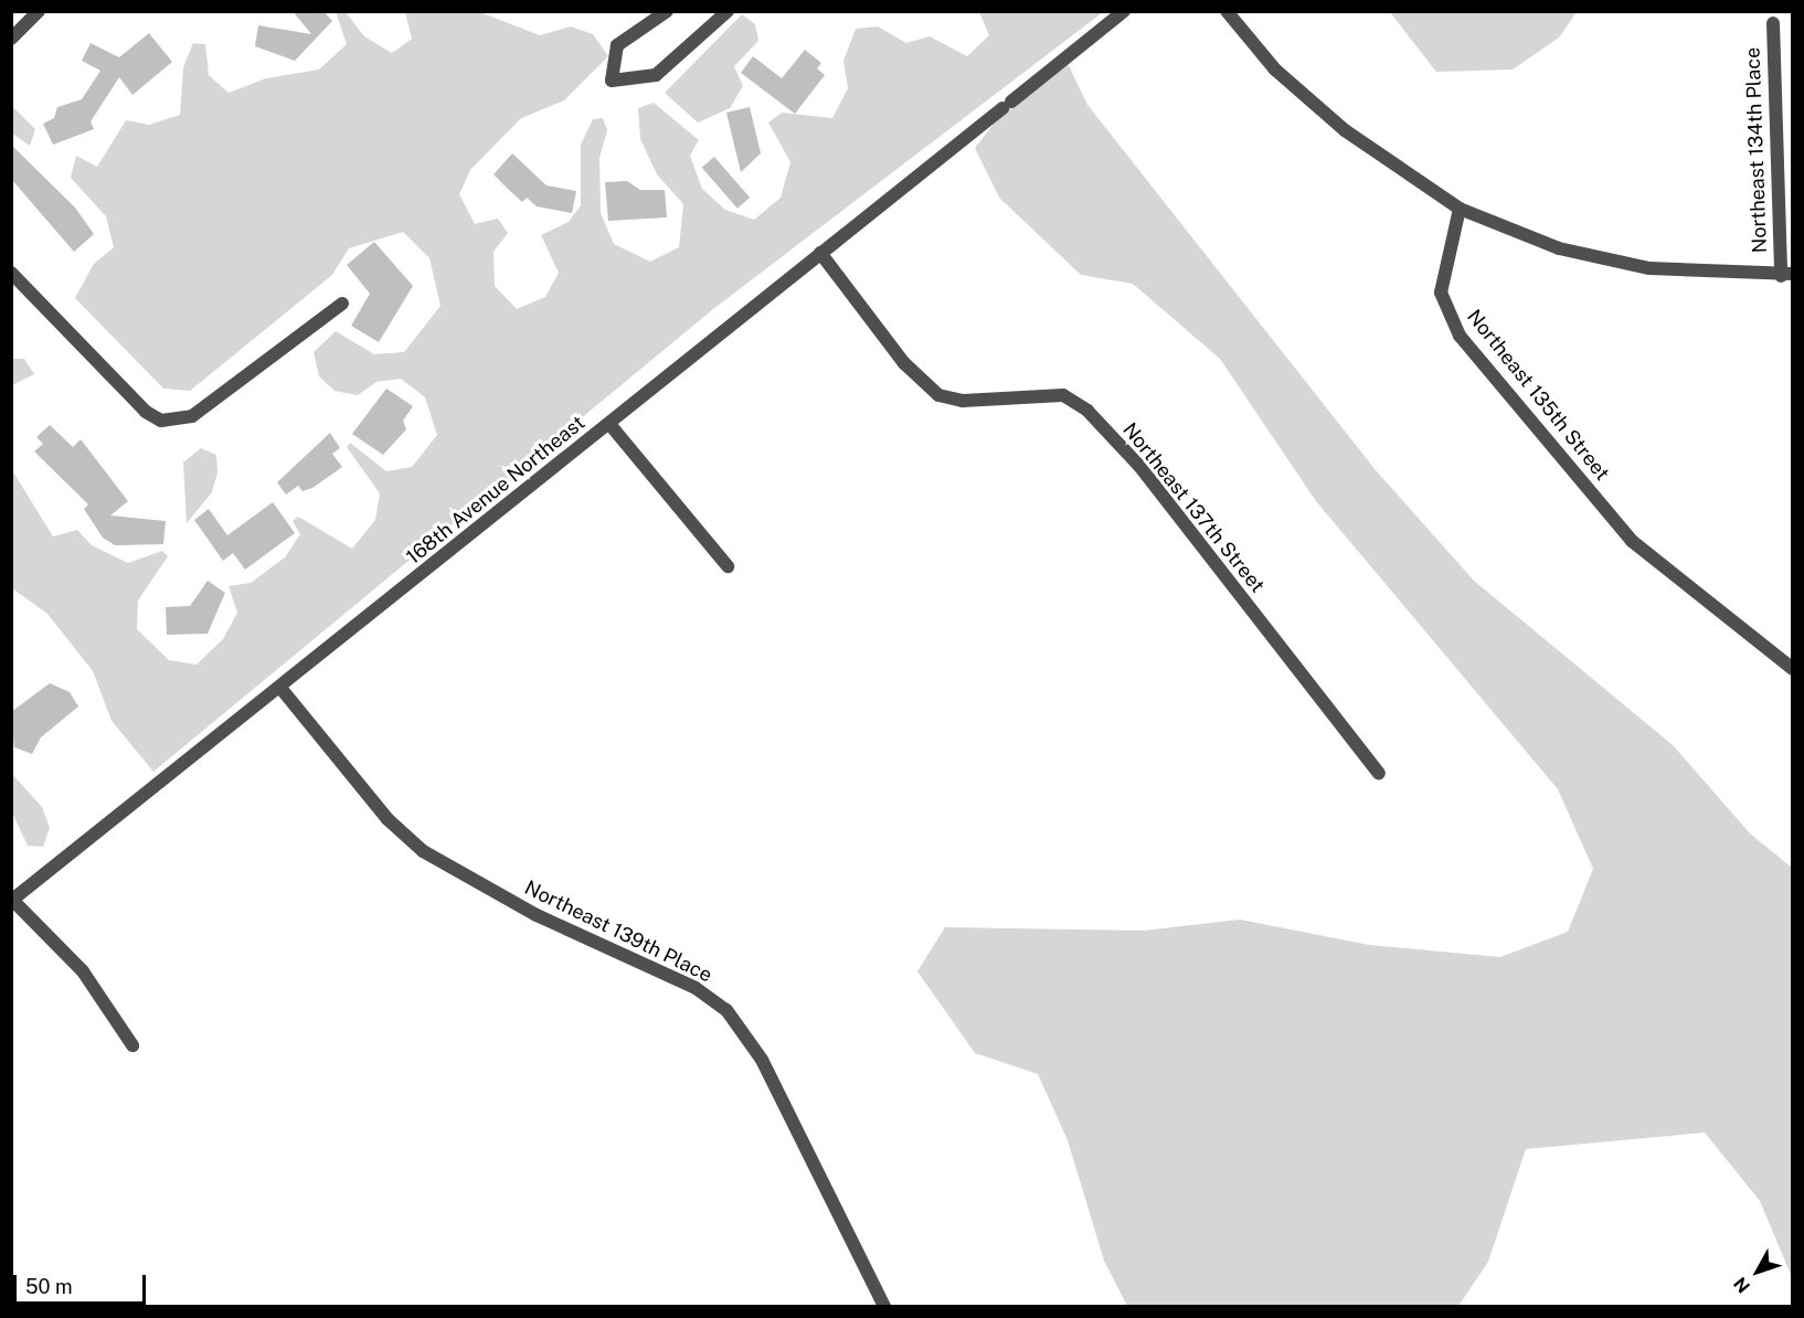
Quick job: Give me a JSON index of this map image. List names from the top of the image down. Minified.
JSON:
{"streets":{"street":["Northeast 134th Place","Northeast 135th Street","168th Avenue Northeast","Northeast 137th Street","Northeast 139th Place"]},"crossings":[["168th Avenue Northeast","Northeast 137th Street"],["168th Avenue Northeast","Northeast 139th Place"]],"scale_bar":"50 m","north":"bottom left"}
